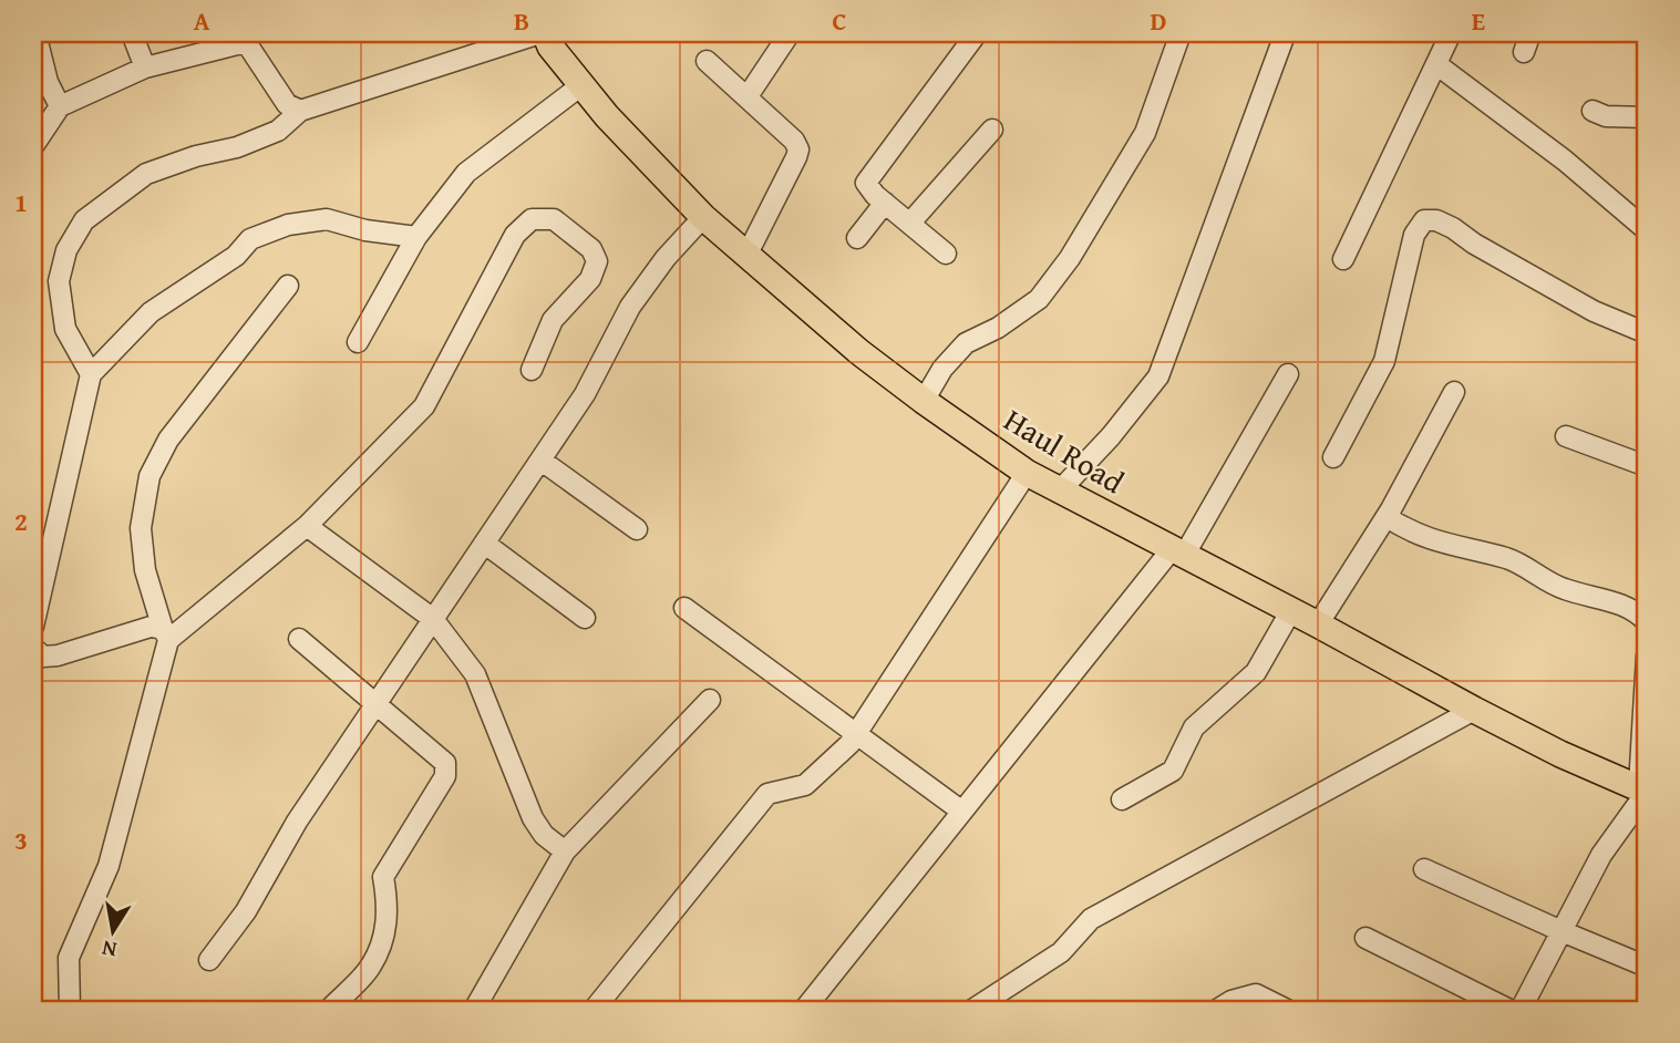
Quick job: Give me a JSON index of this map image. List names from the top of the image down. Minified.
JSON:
{"streets":{"main road":["Haul Road"]},"north":"bottom","grid":{"columns":["A","B","C","D","E"],"rows":["1","2","3"]}}
